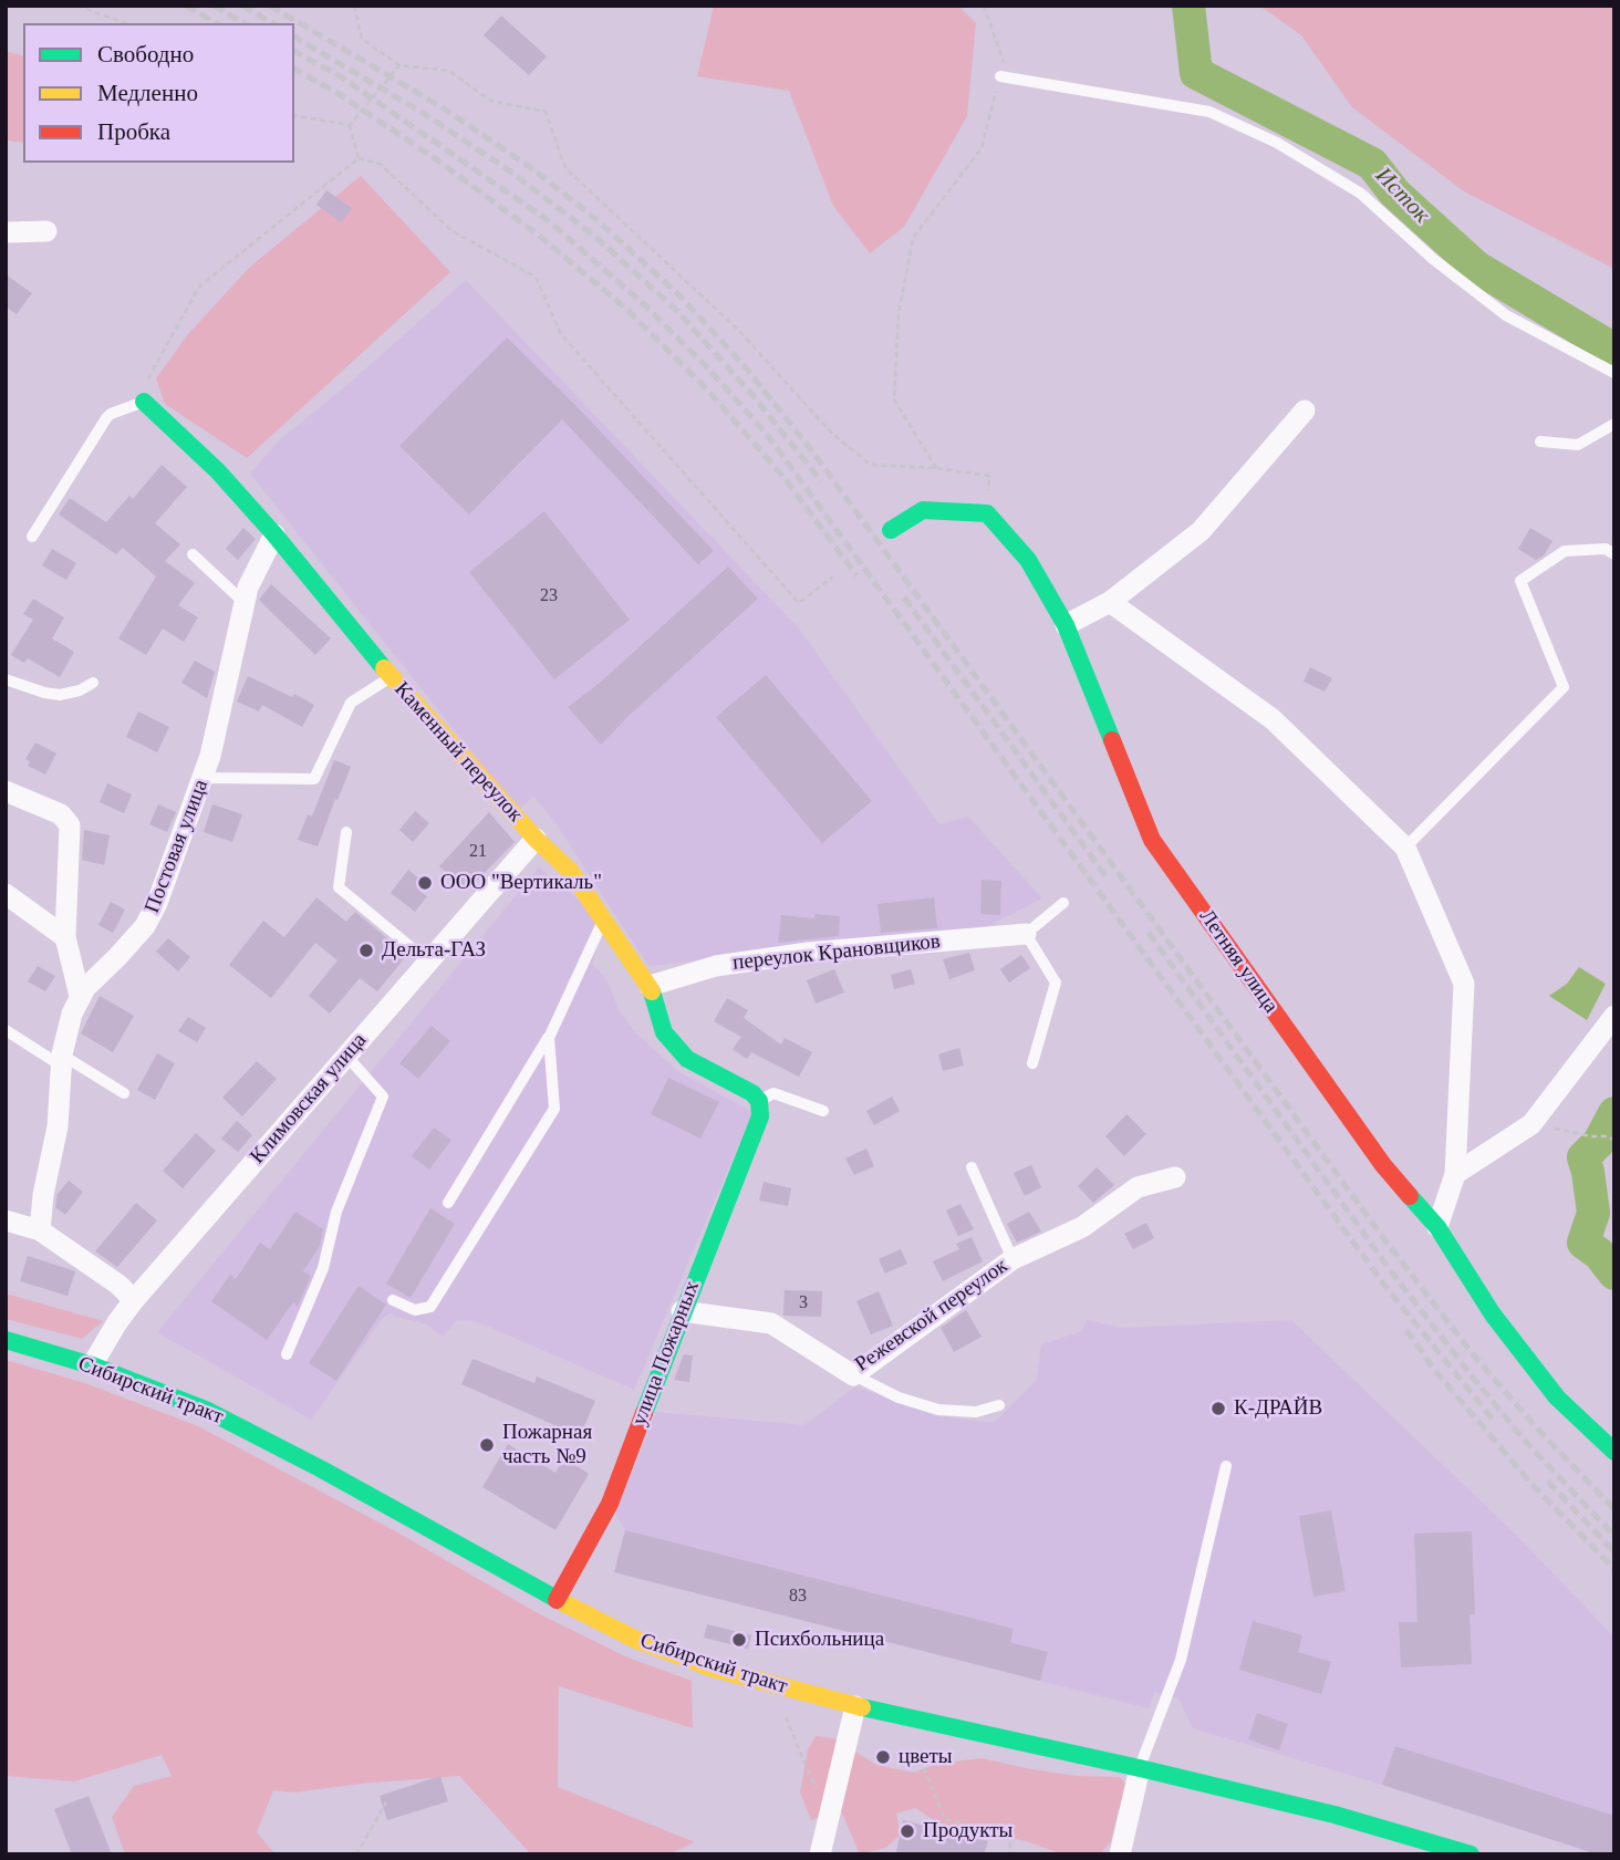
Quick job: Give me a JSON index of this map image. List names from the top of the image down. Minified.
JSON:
{"streets":{"street":["Каменный переулок","Постовая улица","переулок Крановщиков","Летняя улица","Климовская улица","Режевской переулок","улица Пожарных","Сибирский тракт"]},"crossings":[["Каменный переулок","Постовая улица"],["Каменный переулок","переулок Крановщиков"],["Каменный переулок","Климовская улица"],["Каменный переулок","улица Пожарных"],["Климовская улица","Сибирский тракт"],["Режевской переулок","улица Пожарных"],["улица Пожарных","Сибирский тракт"]],"water":["Исток"],"places":["ООО \"Вертикаль\"","Дельта-ГАЗ","К-ДРАЙВ","Пожарная часть №9","Психбольница","цветы","Продукты"],"house_numbers":["23","21","3","83"],"legend":["Свободно","Медленно","Пробка"]}
